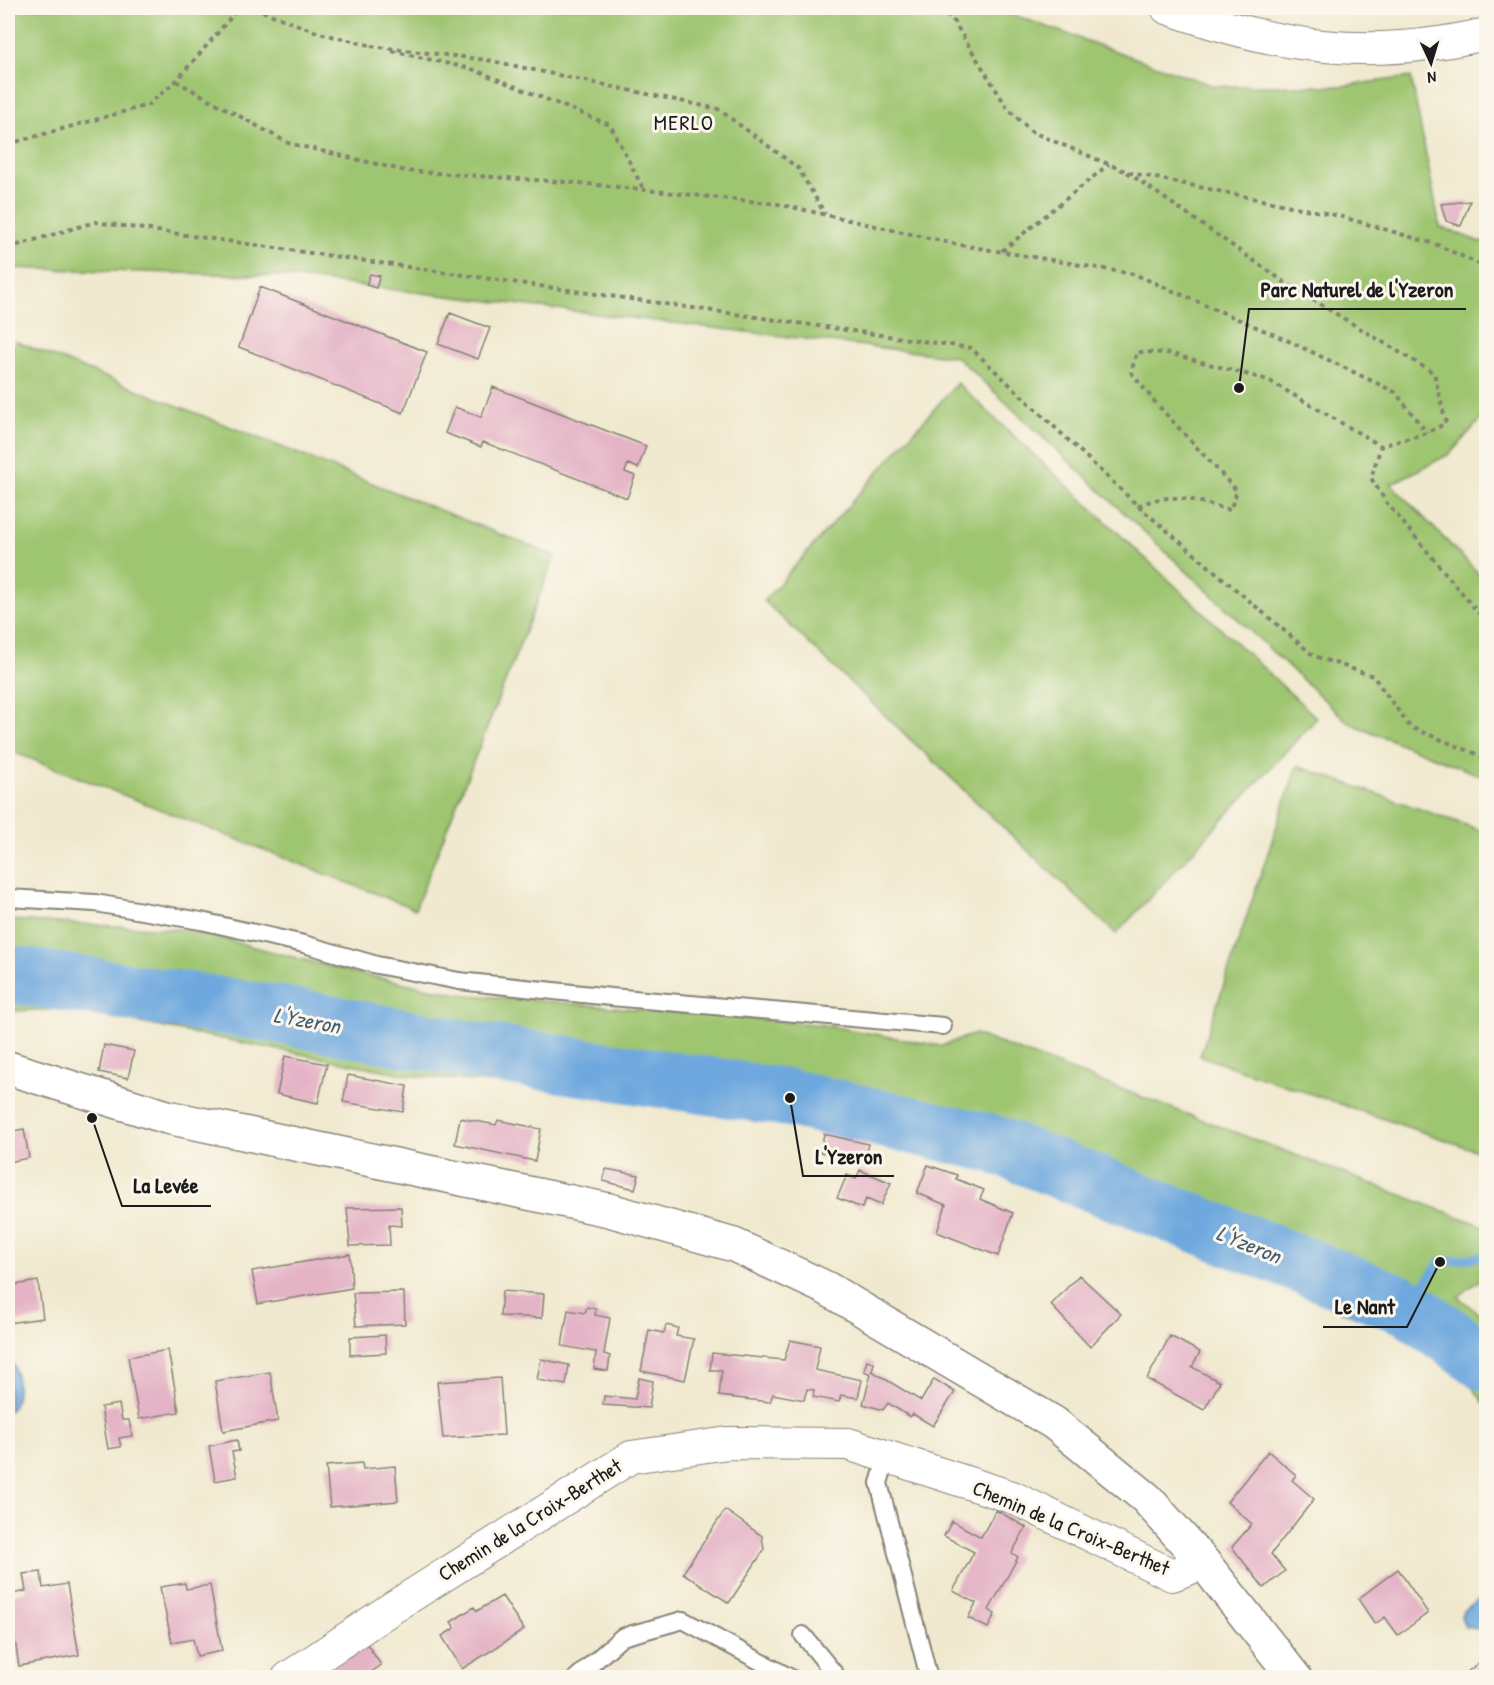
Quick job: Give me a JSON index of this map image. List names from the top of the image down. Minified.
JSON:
{"streets":{"street":["Chemin de la Croix-Berthet"]},"districts":["MERLO"],"water":["L'Yzeron"],"places":["Parc Naturel de l'Yzeron","L'Yzeron","La Levée","Le Nant"],"north":"bottom"}
